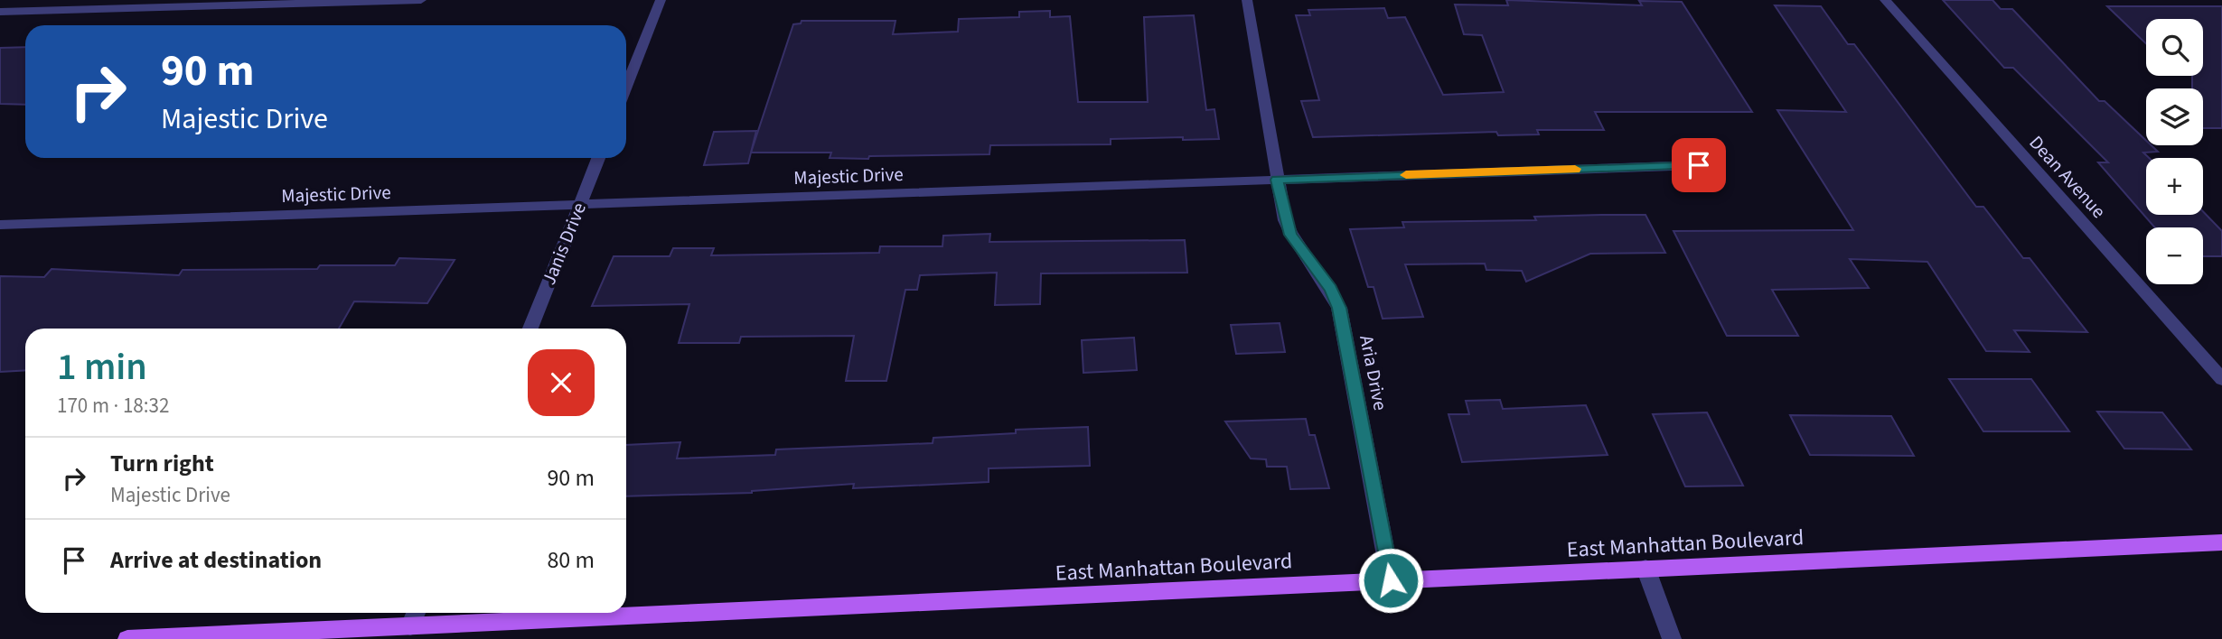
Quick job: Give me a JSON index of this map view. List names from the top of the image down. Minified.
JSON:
{"streets":{"main road":["East Manhattan Boulevard"],"street":["Majestic Drive","Dean Avenue","Janis Drive","Aria Drive"]},"crossings":[["Majestic Drive","Janis Drive"],["Majestic Drive","Aria Drive"],["Aria Drive","East Manhattan Boulevard"]],"page":{"map_buttons":["+","−"],"turn":["90 m","Majestic Drive"],"heading":["1 min","170 m · 18:32"],"list":[{"name":"Turn right","note":"Majestic Drive","value":"90 m"},{"name":"Arrive at destination","value":"80 m"}]}}
